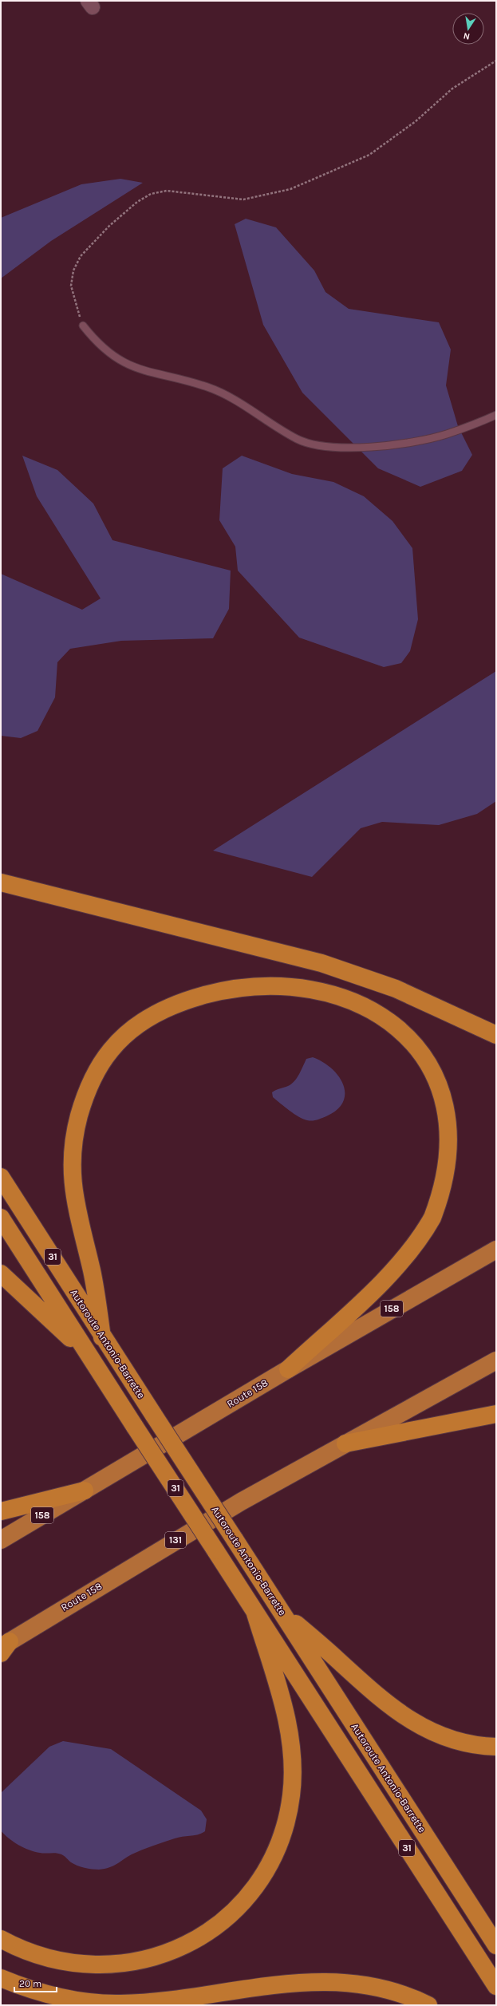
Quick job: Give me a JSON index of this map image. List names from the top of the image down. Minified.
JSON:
{"streets":{"highway":["31","158","Autoroute Antonio-Barrette","Route 158","131"]},"scale_bar":"20 m","north":"bottom"}
